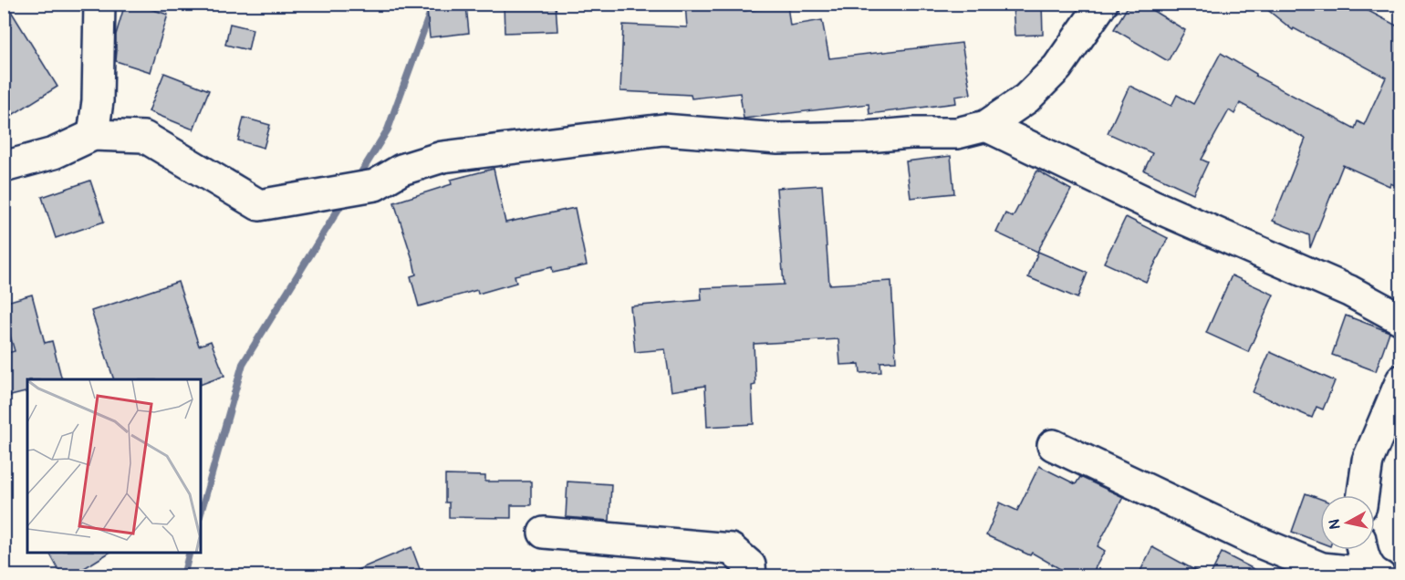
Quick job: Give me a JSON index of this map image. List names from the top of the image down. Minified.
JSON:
{"north":"left"}
